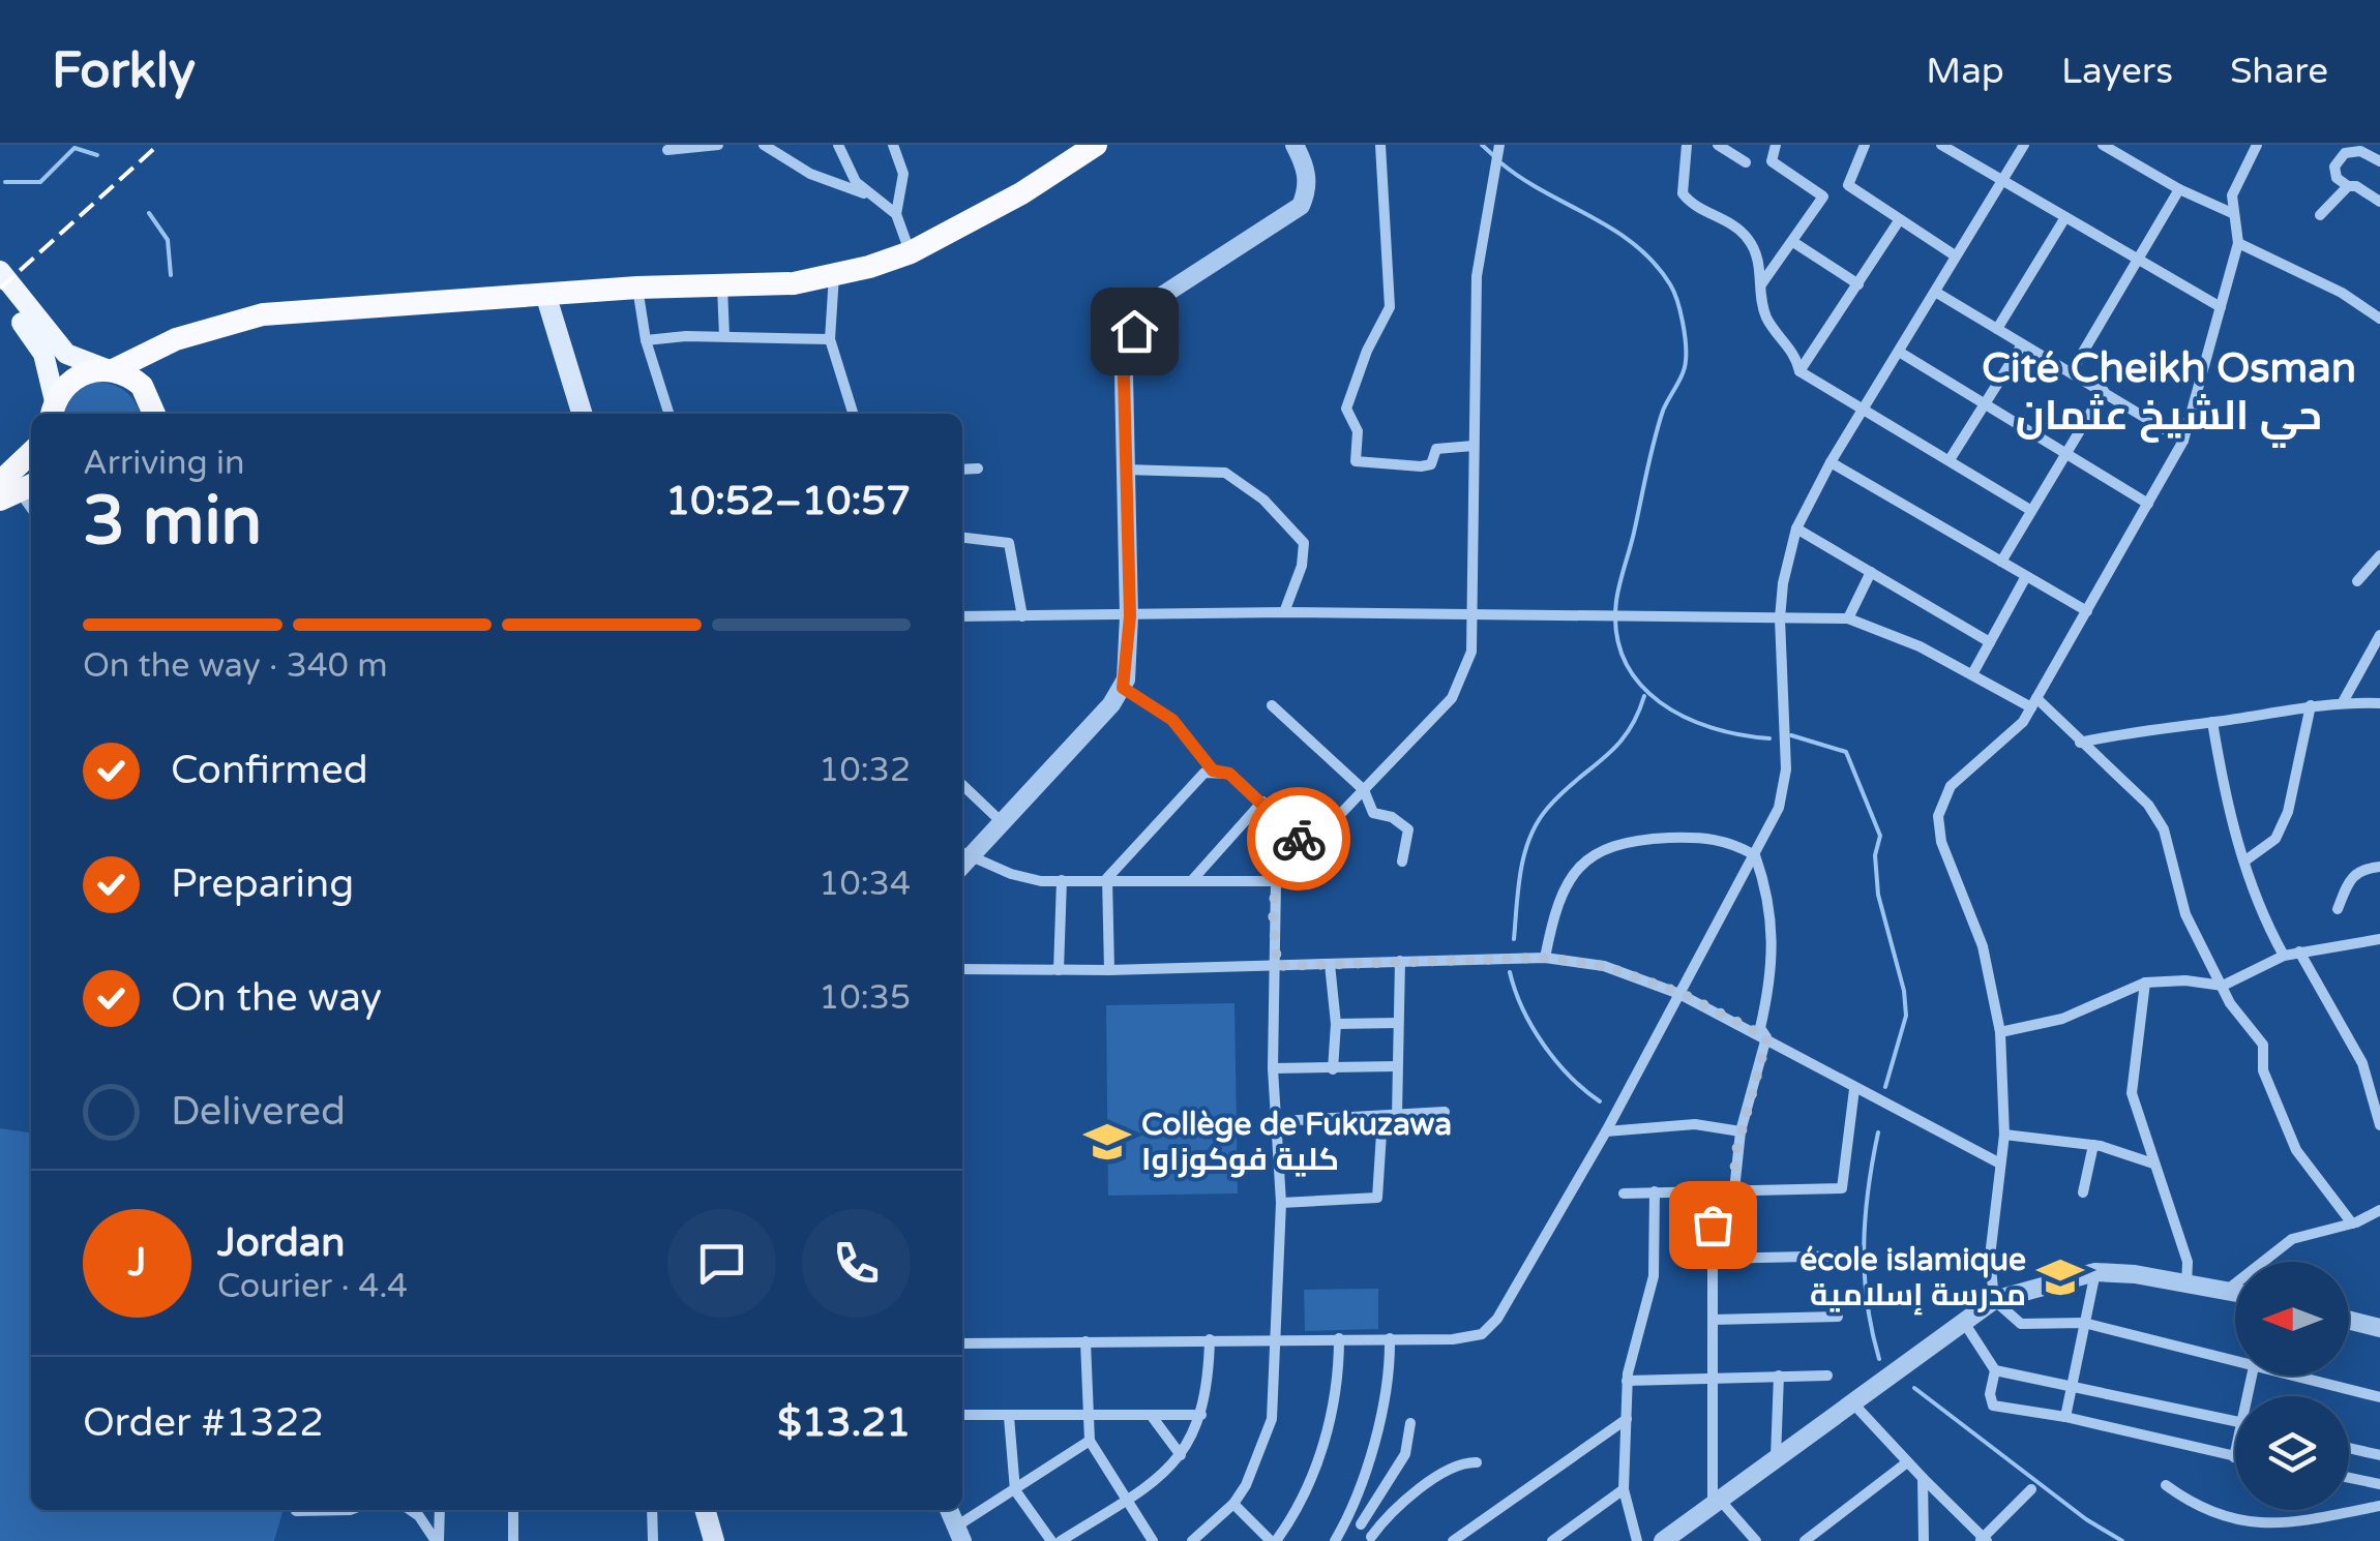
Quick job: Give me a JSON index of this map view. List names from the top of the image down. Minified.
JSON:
{"districts":["Cité Cheikh Osman حي الشيخ عثمان"],"places":{"school or university":["Collège de Fukuzawa كلية فوكوزاوا","école islamique مدرسة إسلامية"]},"north":"left","page":{"header":"Forkly","nav":["Map","Layers","Share"],"heading":["3 min","Arriving in","10:52–10:57"],"panel":["Jordan","Courier · 4.4","Order #1322","$13.21"],"bar":"On the way · 340 m","list":[["Confirmed","10:32"],["Preparing","10:34"],["On the way","10:35"],"Delivered"],"round":"J"}}
